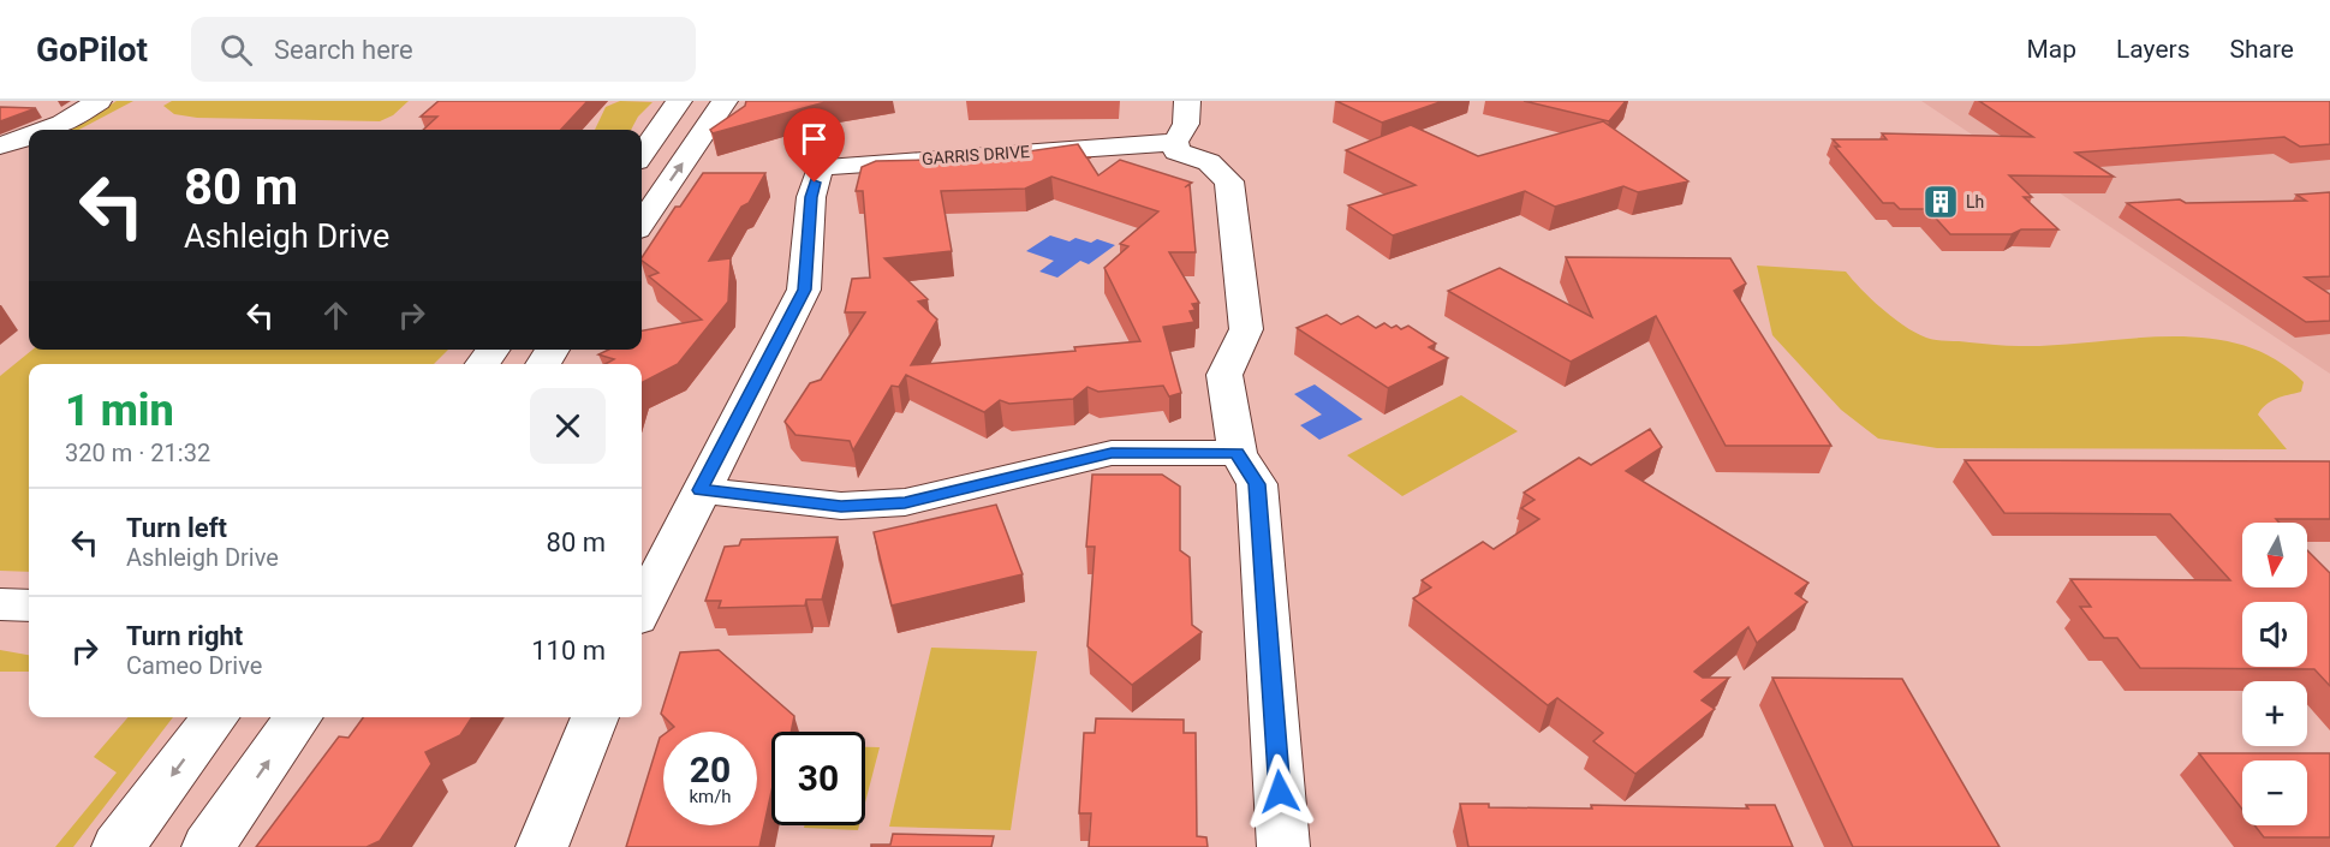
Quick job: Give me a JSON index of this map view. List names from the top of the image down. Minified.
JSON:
{"streets":{"street":["GARRIS DRIVE"]},"places":{"building":["Lh"]},"north":"bottom","page":{"header":"GoPilot","search":"Search here","nav":["Map","Layers","Share"],"turn":["80 m","Ashleigh Drive"],"heading":["1 min","320 m · 21:32"],"list":[{"name":"Turn left","note":"Ashleigh Drive","value":"80 m"},{"name":"Turn right","note":"Cameo Drive","value":"110 m"}],"map_buttons":["+","−"],"speed":"20 km/h","limit":"30"}}
